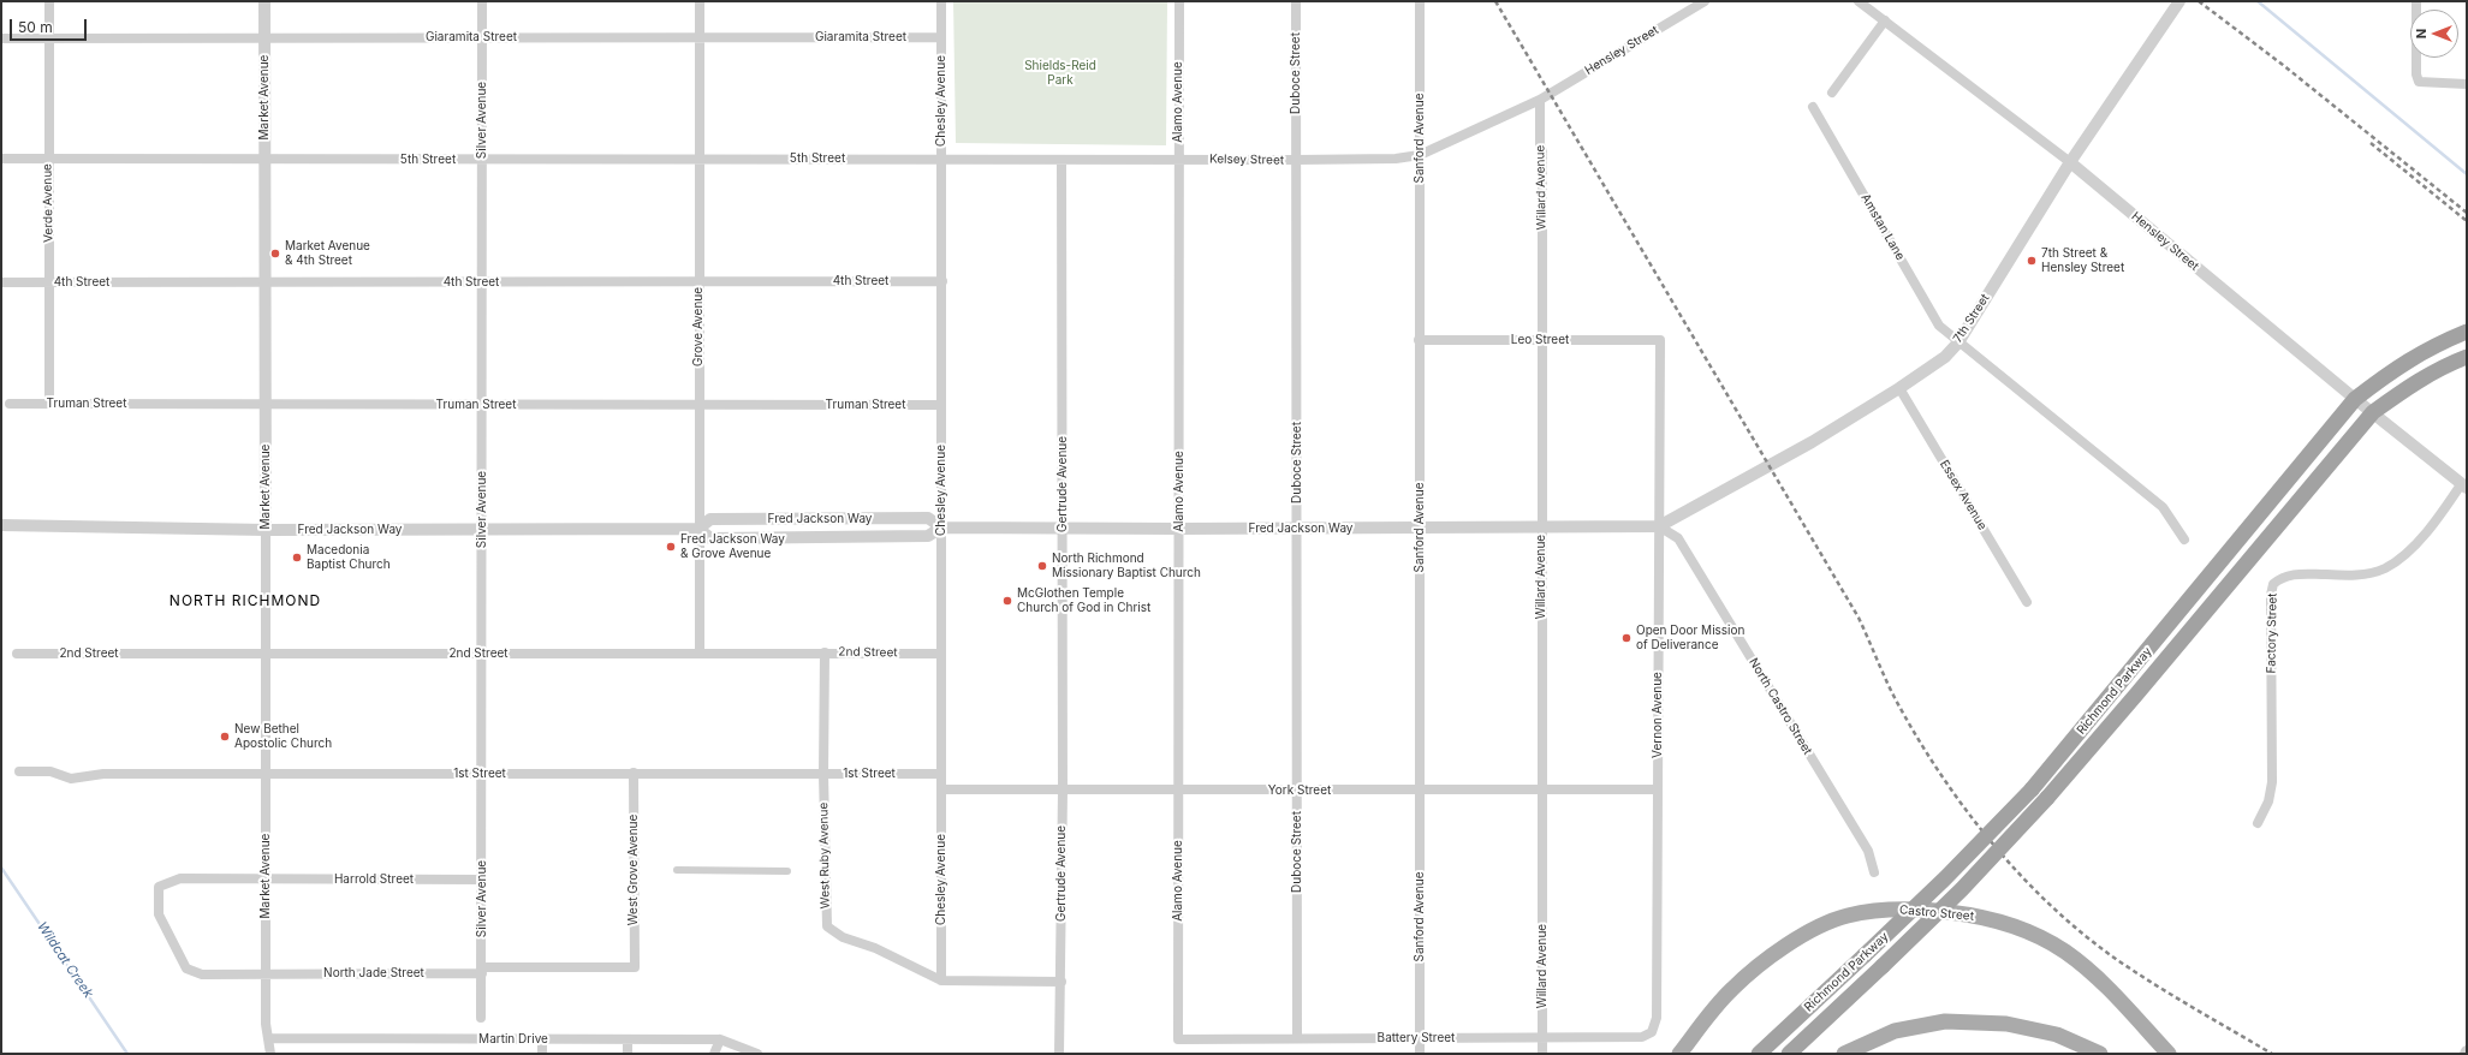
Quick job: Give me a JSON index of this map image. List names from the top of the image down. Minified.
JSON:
{"streets":{"highway":["Richmond Parkway"],"main road":["Castro Street"],"street":["Giaramita Street","Hensley Street","Duboce Street","Market Avenue","Chesley Avenue","Alamo Avenue","Silver Avenue","Sanford Avenue","5th Street","Kelsey Street","Willard Avenue","Verde Avenue","Amstan Lane","4th Street","7th Street","Grove Avenue","Leo Street","Truman Street","Gertrude Avenue","Essex Avenue","Fred Jackson Way","Factory Street","2nd Street","North Castro Street","Vernon Avenue","1st Street","York Street","West Ruby Avenue","West Grove Avenue","Harrold Street","North Jade Street","Battery Street","Martin Drive"]},"crossings":[["Giaramita Street","Market Avenue"],["Giaramita Street","Chesley Avenue"],["Giaramita Street","Silver Avenue"],["Giaramita Street","Verde Avenue"],["Giaramita Street","Grove Avenue"],["Hensley Street","Kelsey Street"],["Hensley Street","Willard Avenue"],["Hensley Street","7th Street"],["Hensley Street","Factory Street"],["Hensley Street","Richmond Parkway"],["Duboce Street","Kelsey Street"],["Duboce Street","Fred Jackson Way"],["Duboce Street","York Street"],["Duboce Street","Battery Street"],["Market Avenue","5th Street"],["Market Avenue","4th Street"],["Market Avenue","Truman Street"],["Market Avenue","Fred Jackson Way"],["Market Avenue","2nd Street"],["Market Avenue","1st Street"],["Market Avenue","Harrold Street"],["Market Avenue","North Jade Street"],["Market Avenue","Martin Drive"],["Chesley Avenue","5th Street"],["Chesley Avenue","Kelsey Street"],["Chesley Avenue","4th Street"],["Chesley Avenue","Truman Street"],["Chesley Avenue","Fred Jackson Way"],["Chesley Avenue","2nd Street"],["Chesley Avenue","1st Street"],["Chesley Avenue","York Street"],["Chesley Avenue","West Ruby Avenue"],["Alamo Avenue","Kelsey Street"],["Alamo Avenue","Fred Jackson Way"],["Alamo Avenue","York Street"],["Alamo Avenue","Battery Street"],["Silver Avenue","5th Street"],["Silver Avenue","4th Street"],["Silver Avenue","Truman Street"],["Silver Avenue","Fred Jackson Way"],["Silver Avenue","2nd Street"],["Silver Avenue","1st Street"],["Silver Avenue","Harrold Street"],["Silver Avenue","North Jade Street"],["Sanford Avenue","Kelsey Street"],["Sanford Avenue","Leo Street"],["Sanford Avenue","Fred Jackson Way"],["Sanford Avenue","York Street"],["Sanford Avenue","Battery Street"],["5th Street","Kelsey Street"],["5th Street","Verde Avenue"],["5th Street","Grove Avenue"],["Kelsey Street","Willard Avenue"],["Kelsey Street","Gertrude Avenue"],["Willard Avenue","Leo Street"],["Willard Avenue","Fred Jackson Way"],["Willard Avenue","York Street"],["Willard Avenue","Battery Street"],["Verde Avenue","4th Street"],["Verde Avenue","Truman Street"],["Amstan Lane","7th Street"],["4th Street","Grove Avenue"],["7th Street","Essex Avenue"],["7th Street","Fred Jackson Way"],["7th Street","North Castro Street"],["7th Street","Vernon Avenue"],["Grove Avenue","Truman Street"],["Grove Avenue","Fred Jackson Way"],["Grove Avenue","2nd Street"],["Leo Street","Vernon Avenue"],["Gertrude Avenue","Fred Jackson Way"],["Gertrude Avenue","York Street"],["Gertrude Avenue","West Ruby Avenue"],["Fred Jackson Way","North Castro Street"],["Fred Jackson Way","Vernon Avenue"],["2nd Street","West Ruby Avenue"],["North Castro Street","Vernon Avenue"],["Vernon Avenue","York Street"],["Vernon Avenue","Battery Street"],["1st Street","West Ruby Avenue"],["1st Street","West Grove Avenue"],["West Grove Avenue","North Jade Street"],["Harrold Street","North Jade Street"]],"districts":["NORTH RICHMOND"],"water":["Wildcat Creek"],"parks":["Shields-Reid Park"],"places":["Market Avenue & 4th Street","7th Street & Hensley Street","Fred Jackson Way & Grove Avenue","Macedonia Baptist Church","North Richmond Missionary Baptist Church","McGlothen Temple Church of God in Christ","Open Door Mission of Deliverance","New Bethel Apostolic Church"],"scale_bar":"50 m","north":"left"}
